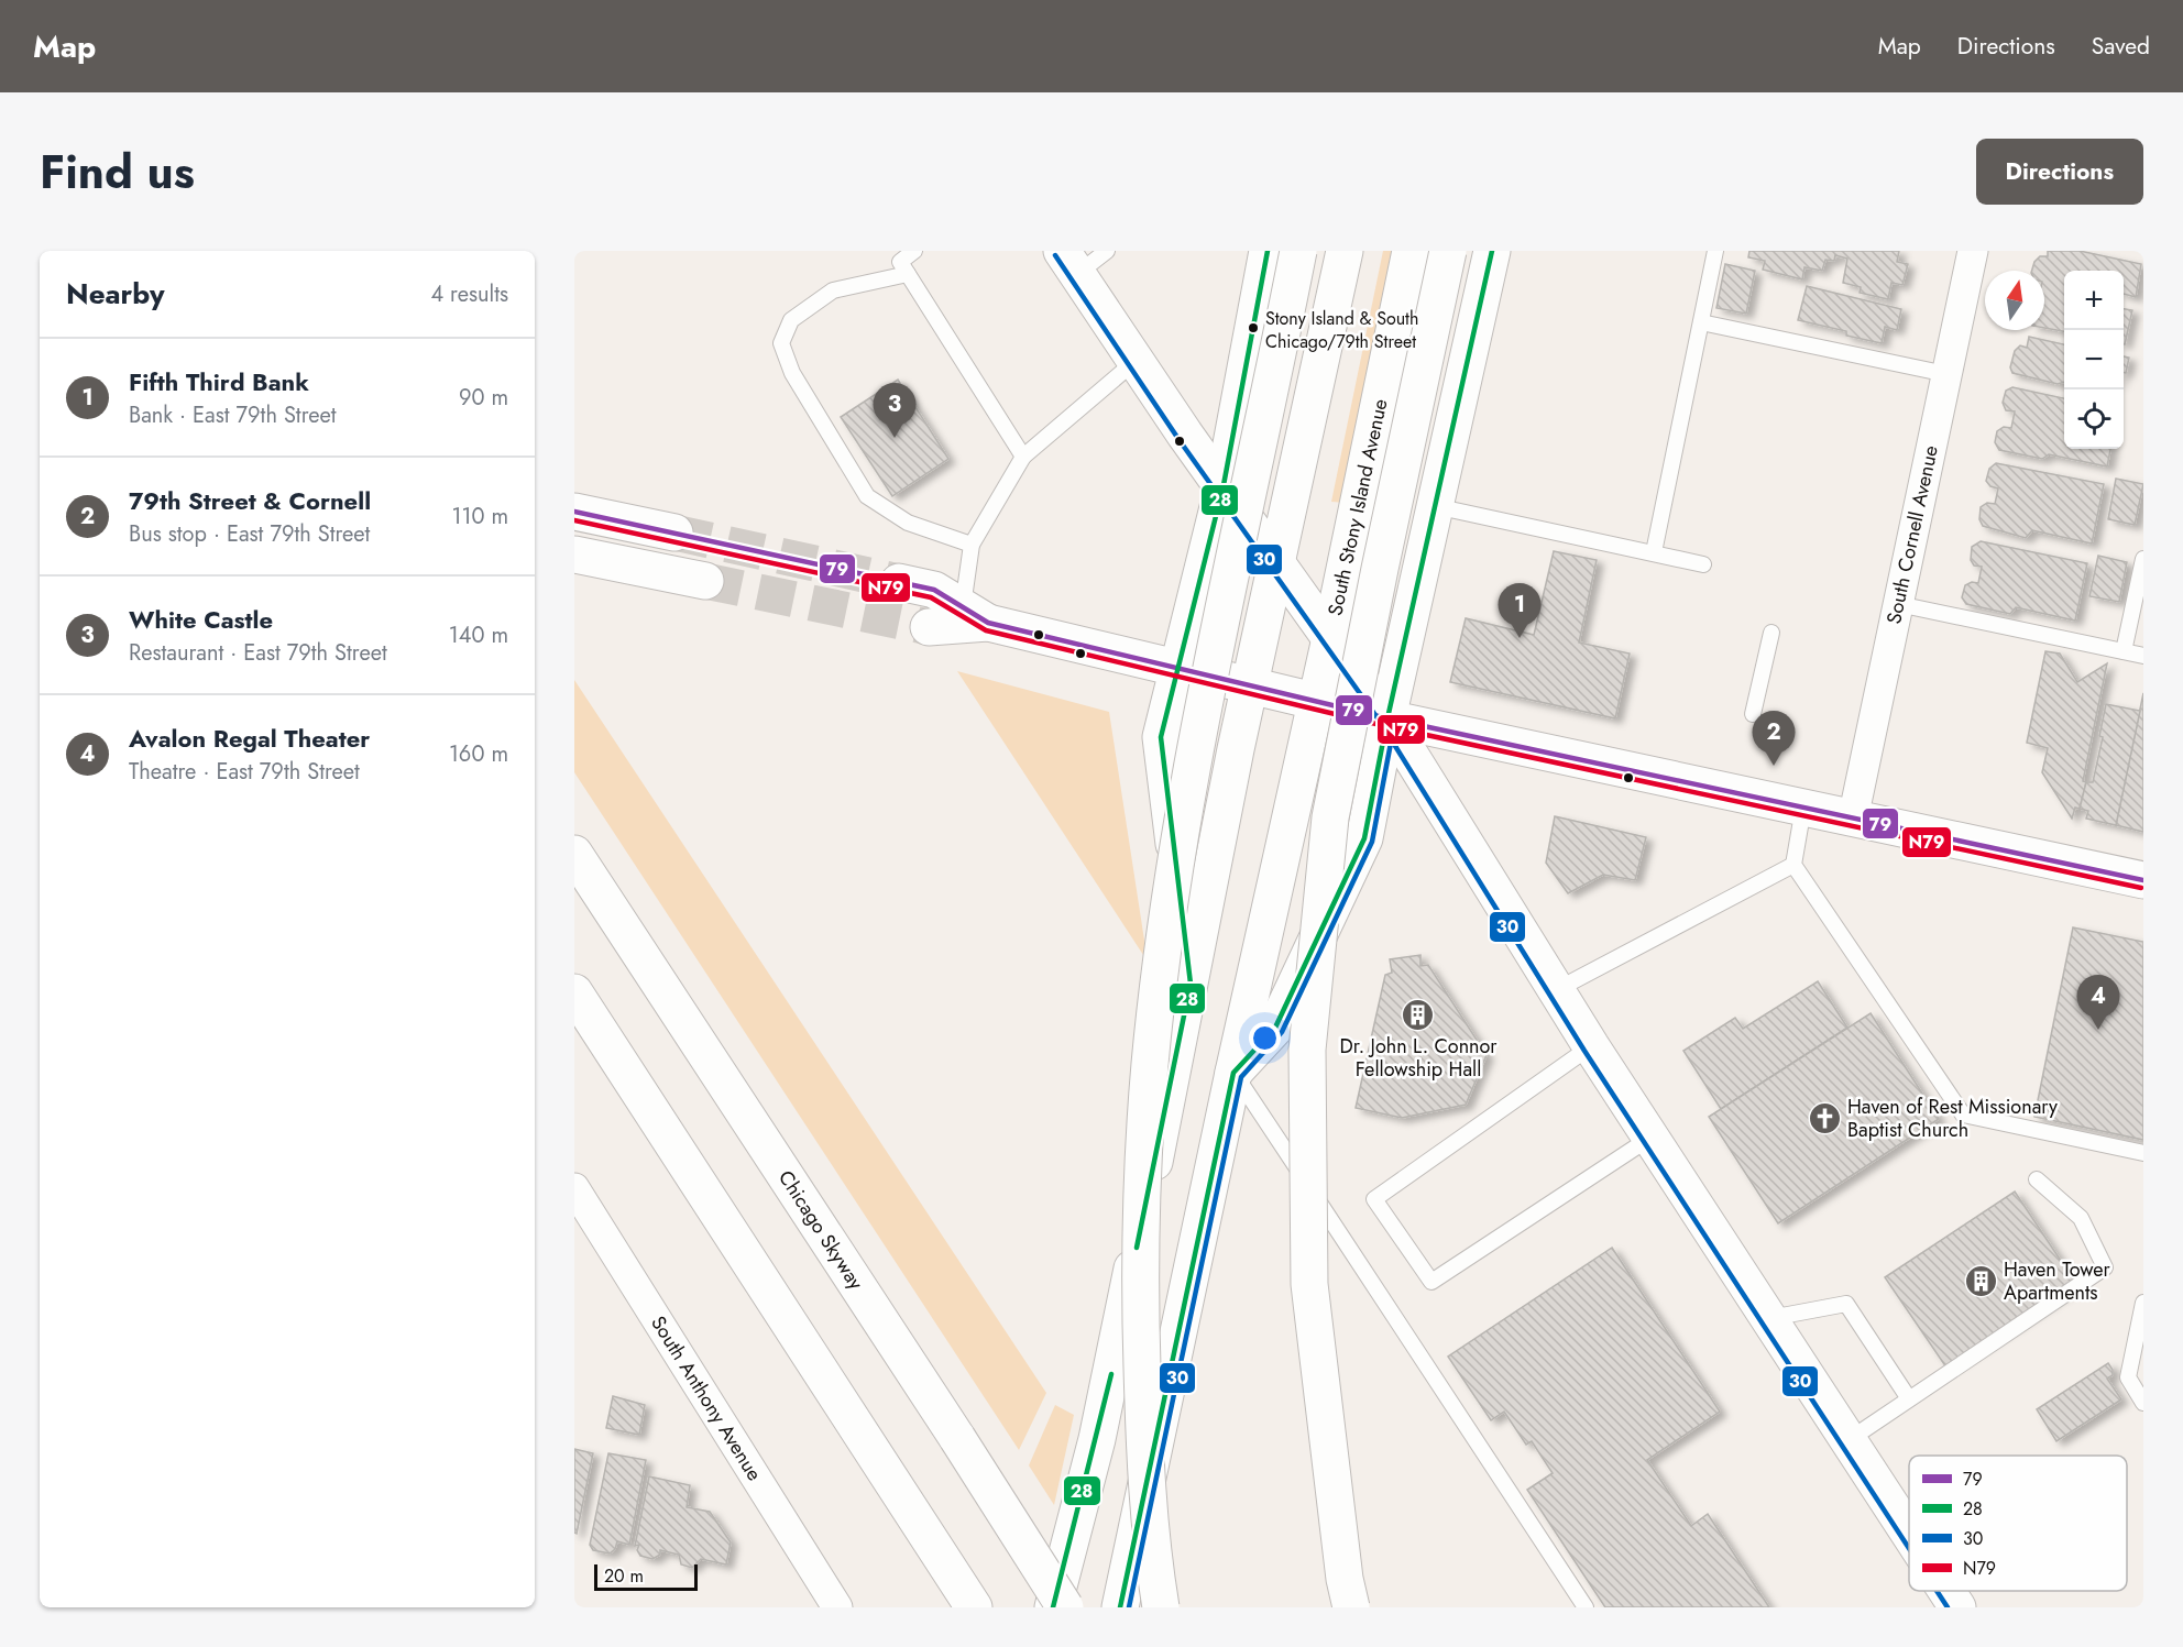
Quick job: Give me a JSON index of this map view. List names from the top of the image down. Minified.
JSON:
{"streets":{"main road":["South Stony Island Avenue","Chicago Skyway"],"street":["South Cornell Avenue","South Anthony Avenue"]},"places":{"other":["Stony Island & South Chicago/79th Street"],"building":["Dr. John L. Connor Fellowship Hall","Haven Tower Apartments"],"church":["Haven of Rest Missionary Baptist Church"]},"lines":["transit line 28","transit line 30","transit line 79","transit line N79"],"legend":["79","28","30","N79"],"scale_bar":"20 m","north":"top","page":{"header":"Map","nav":["Map","Directions","Saved"],"title":"Find us","buttons":"Directions","heading":["Nearby","4 results"],"map_buttons":["+","−"],"list":[{"mark":"1","name":"Fifth Third Bank","note":"Bank · East 79th Street","value":"90 m"},{"mark":"2","name":"79th Street & Cornell","note":"Bus stop · East 79th Street","value":"110 m"},{"mark":"3","name":"White Castle","note":"Restaurant · East 79th Street","value":"140 m"},{"mark":"4","name":"Avalon Regal Theater","note":"Theatre · East 79th Street","value":"160 m"}],"pins":["3","1","2","4"],"scale":"20 m"}}
